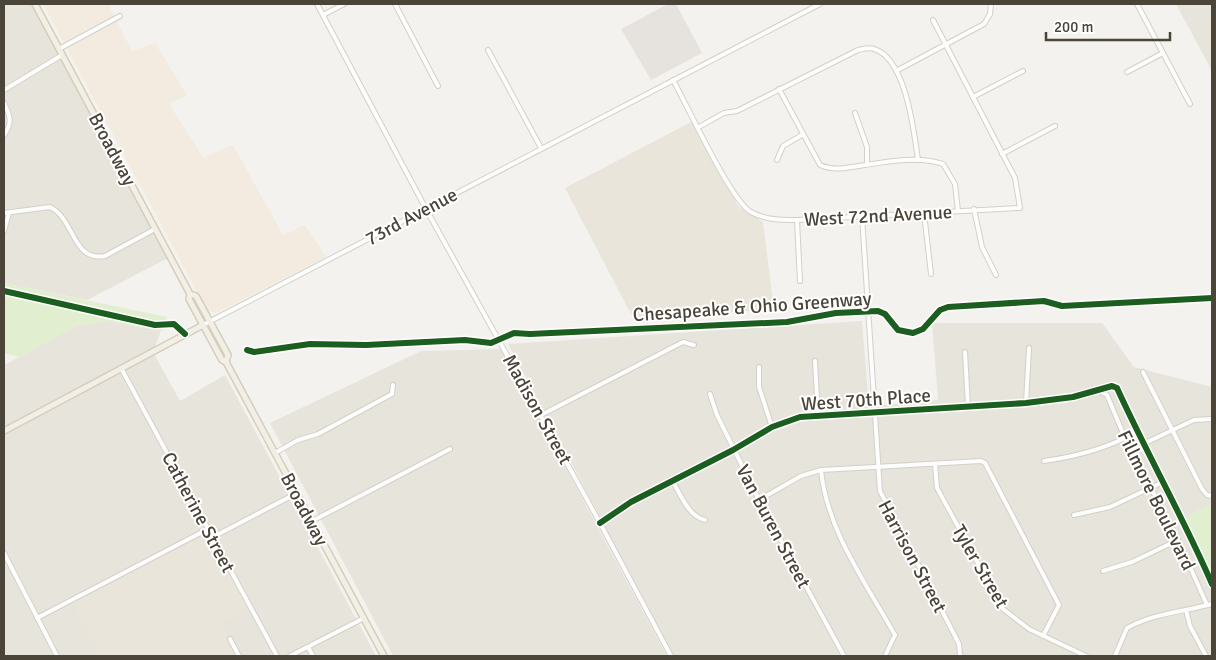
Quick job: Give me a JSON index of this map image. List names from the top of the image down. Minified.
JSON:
{"streets":{"main road":["Broadway","73rd Avenue"],"street":["West 72nd Avenue","West 70th Place","Madison Street","Fillmore Boulevard","Catherine Street","Van Buren Street","Harrison Street","Tyler Street"],"cycle path":["Chesapeake & Ohio Greenway"]},"crossings":[["Broadway","73rd Avenue"],["West 72nd Avenue","Harrison Street"],["73rd Avenue","Madison Street"],["73rd Avenue","Catherine Street"],["West 70th Place","Madison Street"],["West 70th Place","Fillmore Boulevard"],["West 70th Place","Van Buren Street"],["West 70th Place","Harrison Street"]],"scale_bar":"200 m"}
